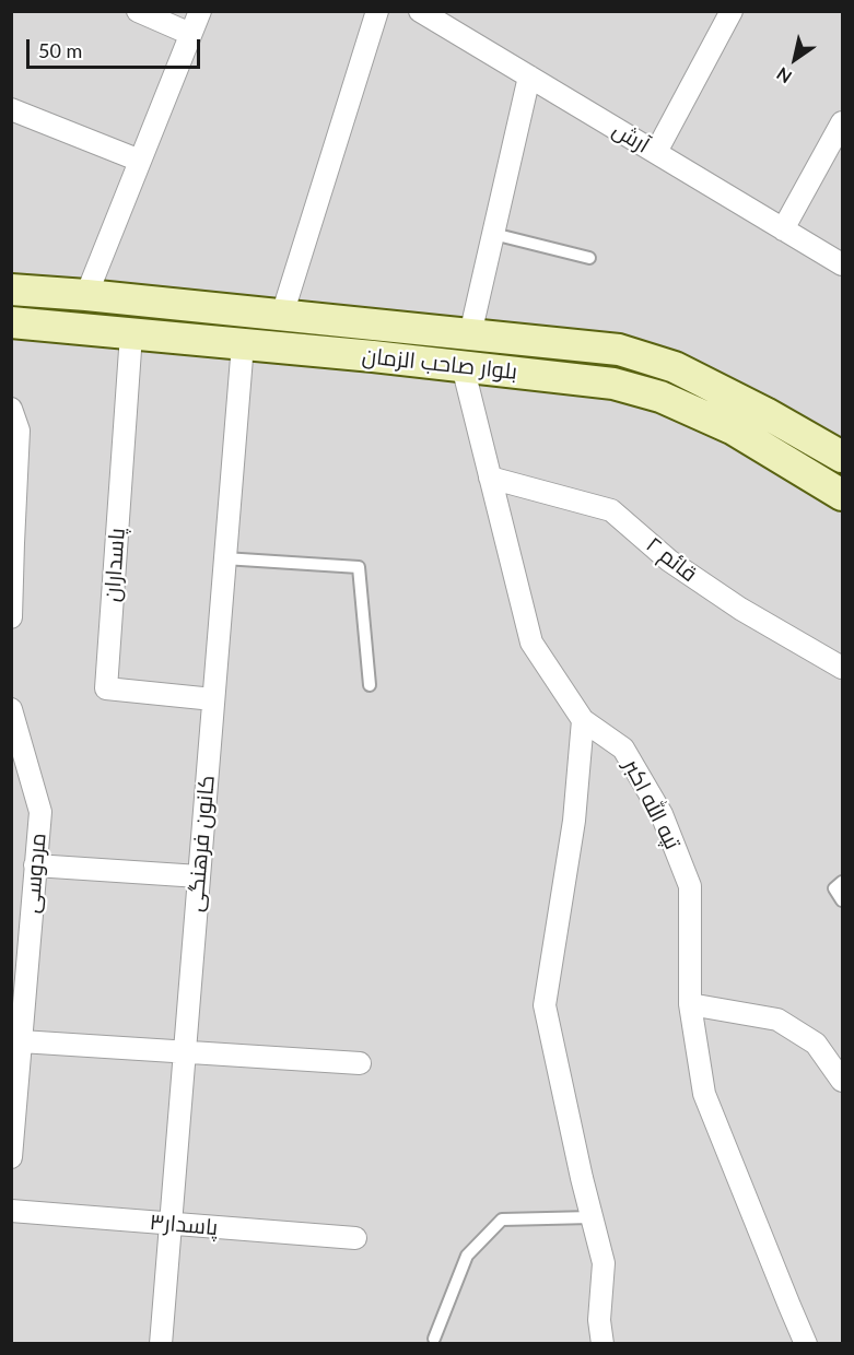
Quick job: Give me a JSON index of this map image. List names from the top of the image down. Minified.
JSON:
{"streets":{"main road":["بلوار صاحب الزمان"],"street":["آرش","قائم ۲","پاسداران","تپه الله اکبر","کانون فرهنگی","مردوسی","پاسدار۳"]},"crossings":[["بلوار صاحب الزمان","پاسداران"],["بلوار صاحب الزمان","تپه الله اکبر"],["بلوار صاحب الزمان","کانون فرهنگی"],["قائم ۲","تپه الله اکبر"],["پاسداران","کانون فرهنگی"],["کانون فرهنگی","پاسدار۳"]],"scale_bar":"50 m","north":"bottom left"}
